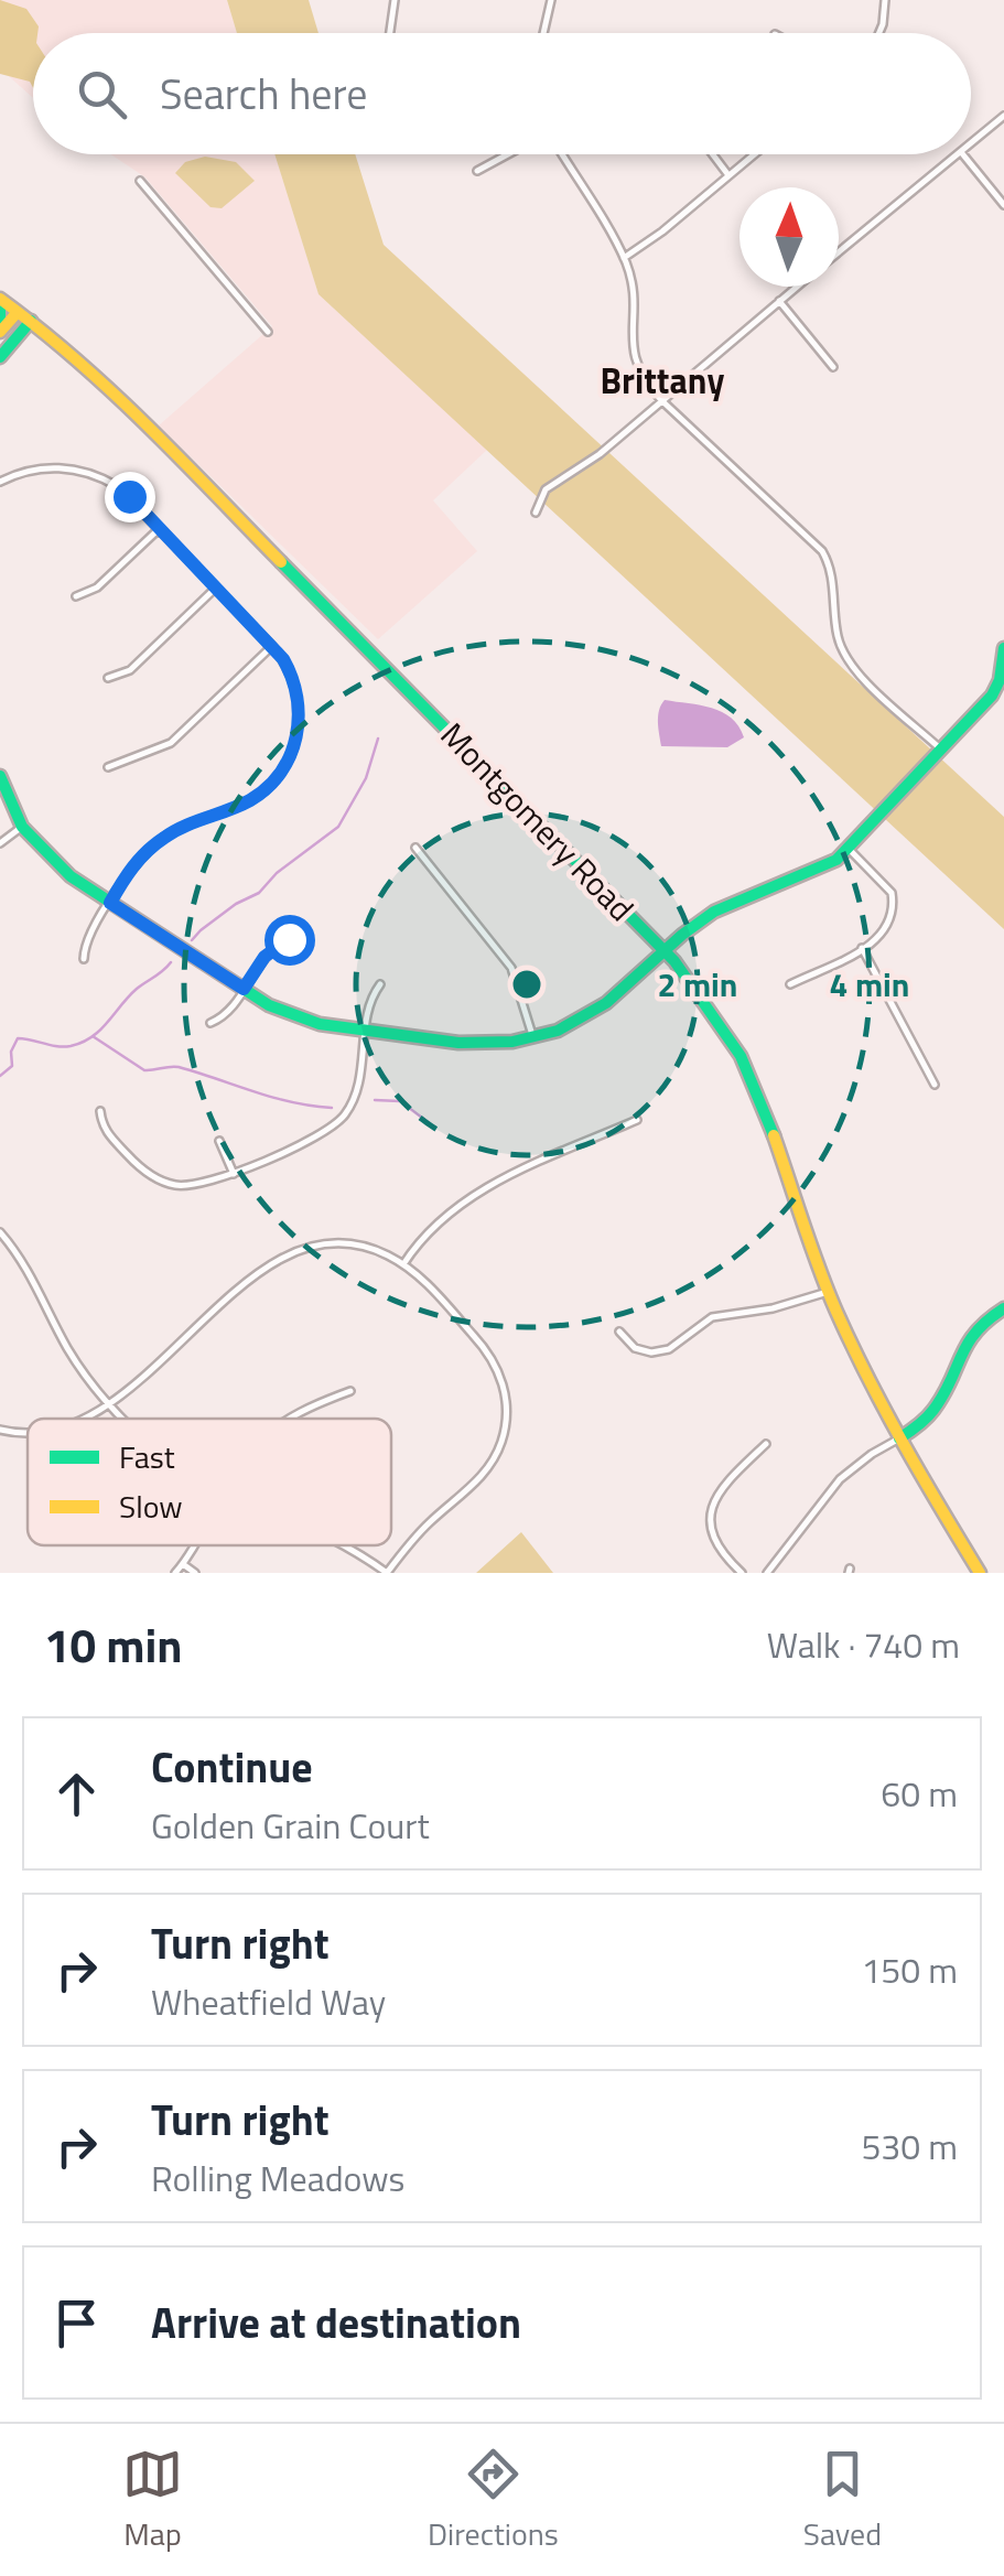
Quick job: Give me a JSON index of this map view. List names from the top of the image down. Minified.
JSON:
{"streets":{"main road":["Montgomery Road"]},"districts":["Brittany"],"legend":["Fast","Slow"],"north":"top","page":{"search":"Search here","heading":["10 min","Walk · 740 m"],"list":[["Continue","Golden Grain Court","60 m"],["Turn right","Wheatfield Way","150 m"],["Turn right","Rolling Meadows","530 m"],"Arrive at destination"],"nav":["Map","Directions","Saved"]},"rings":["2 min","4 min"]}
